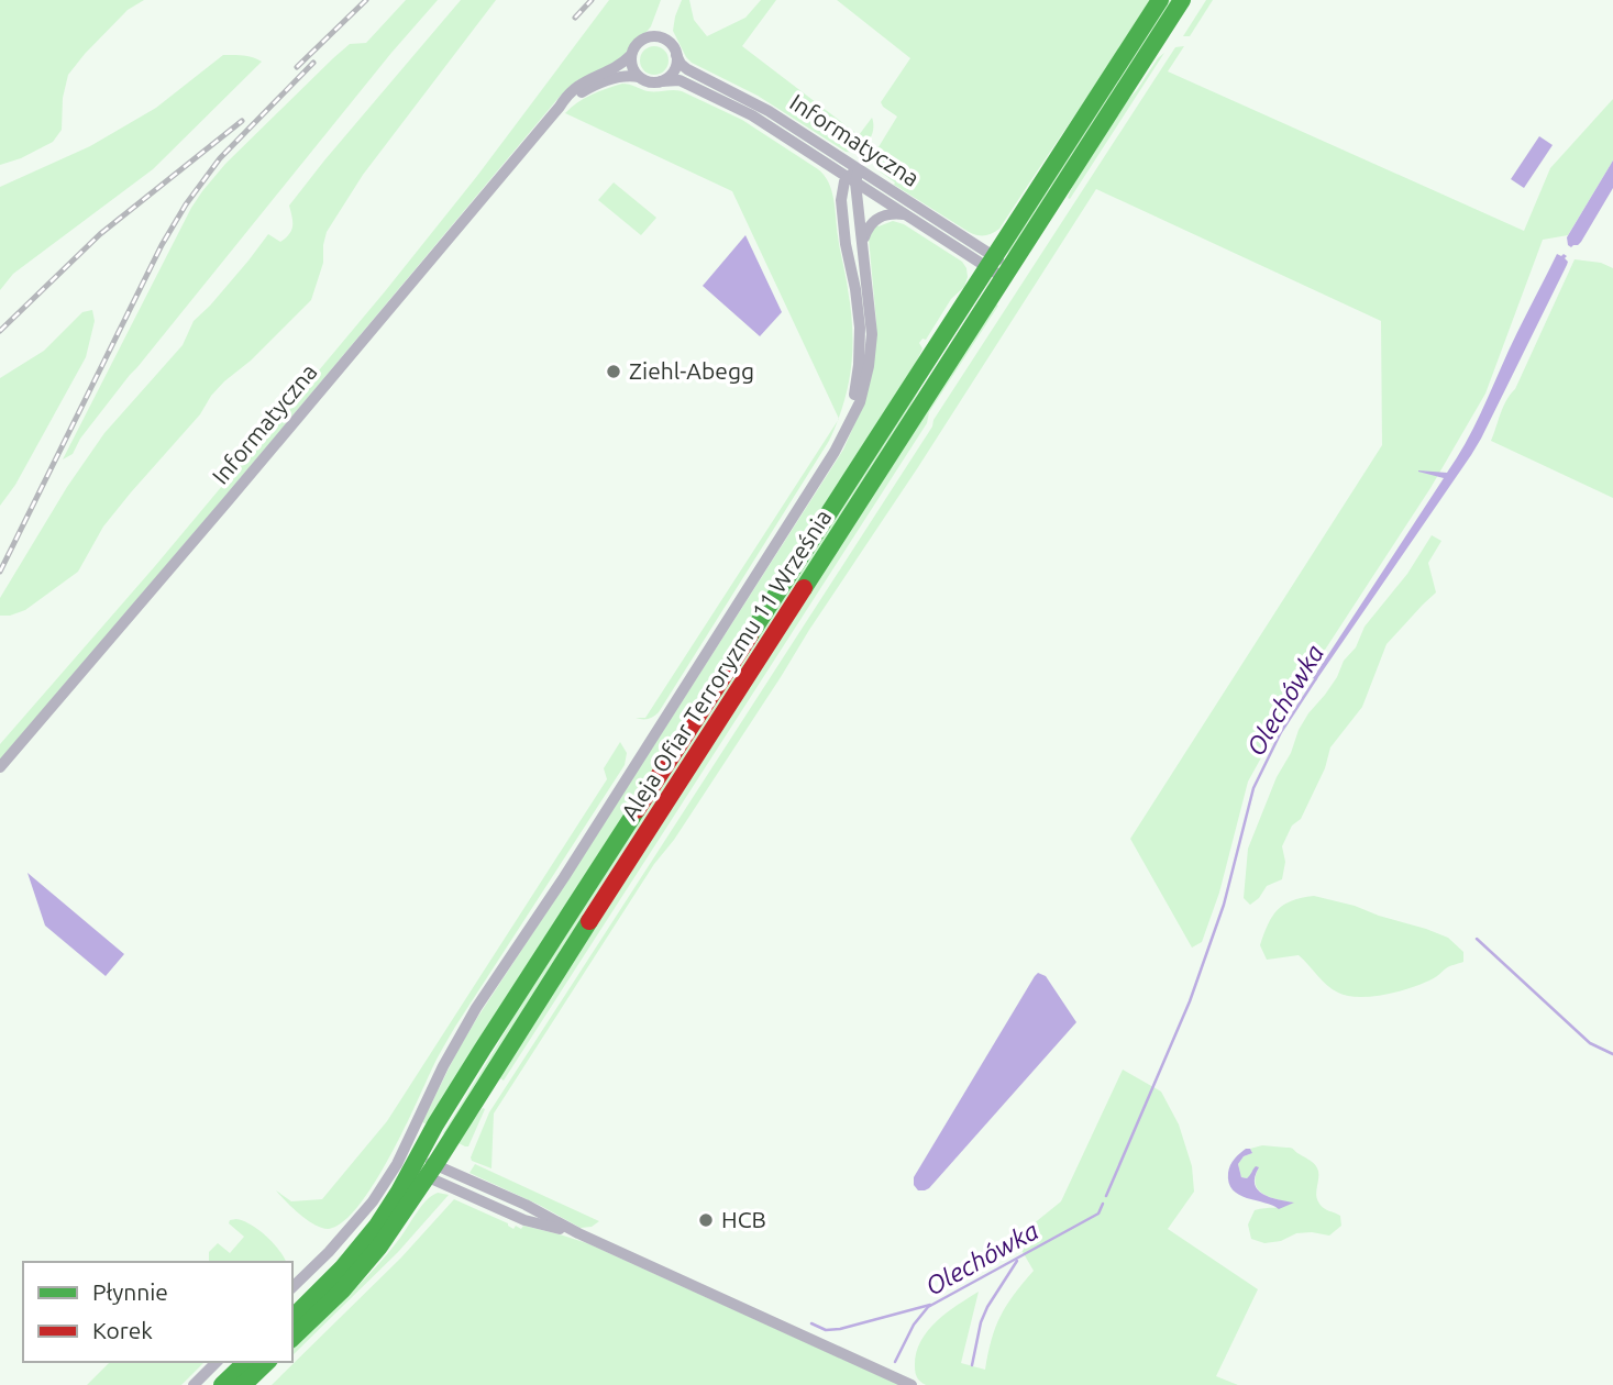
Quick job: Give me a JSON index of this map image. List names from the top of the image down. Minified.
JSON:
{"streets":{"street":["Informatyczna","Aleja Ofiar Terroryzmu 11 Września"]},"crossings":[["Informatyczna","Aleja Ofiar Terroryzmu 11 Września"]],"water":["Olechówka"],"places":["Ziehl-Abegg","HCB"],"legend":["Płynnie","Korek"]}
